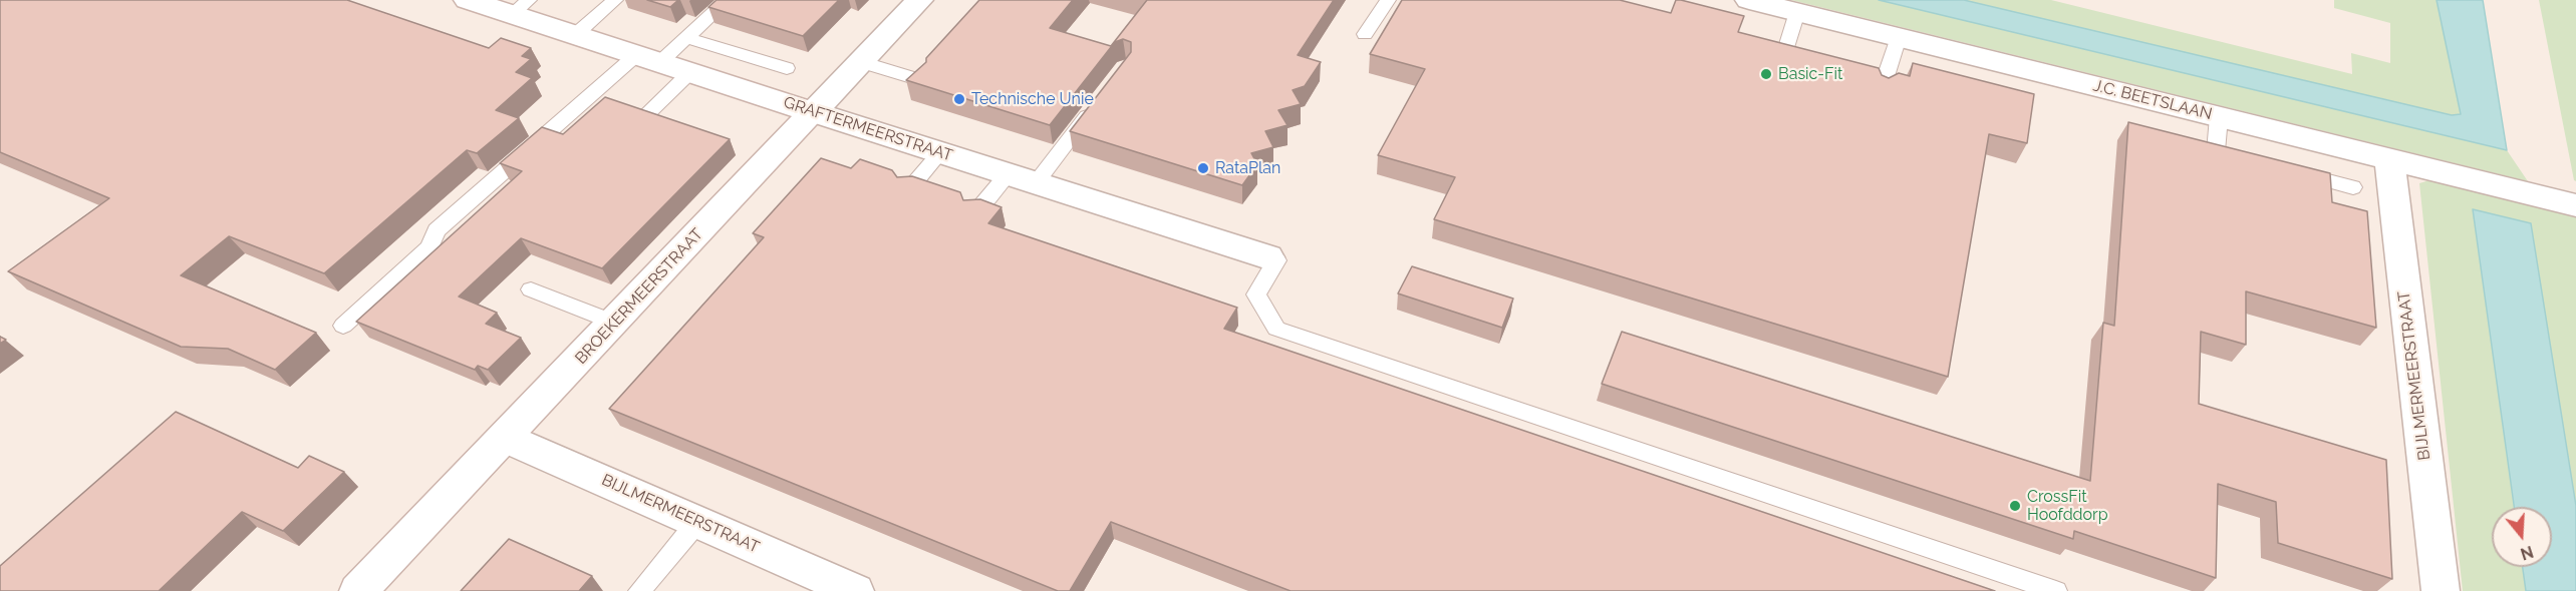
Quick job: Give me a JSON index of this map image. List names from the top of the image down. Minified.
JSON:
{"streets":{"street":["J.C. BEETSLAAN","GRAFTERMEERSTRAAT","BROEKERMEERSTRAAT","BIJLMERMEERSTRAAT"]},"crossings":[["J.C. BEETSLAAN","BIJLMERMEERSTRAAT"],["GRAFTERMEERSTRAAT","BROEKERMEERSTRAAT"],["BROEKERMEERSTRAAT","BIJLMERMEERSTRAAT"]],"places":["Basic-Fit","Technische Unie","RataPlan","CrossFit Hoofddorp"],"north":"bottom"}
